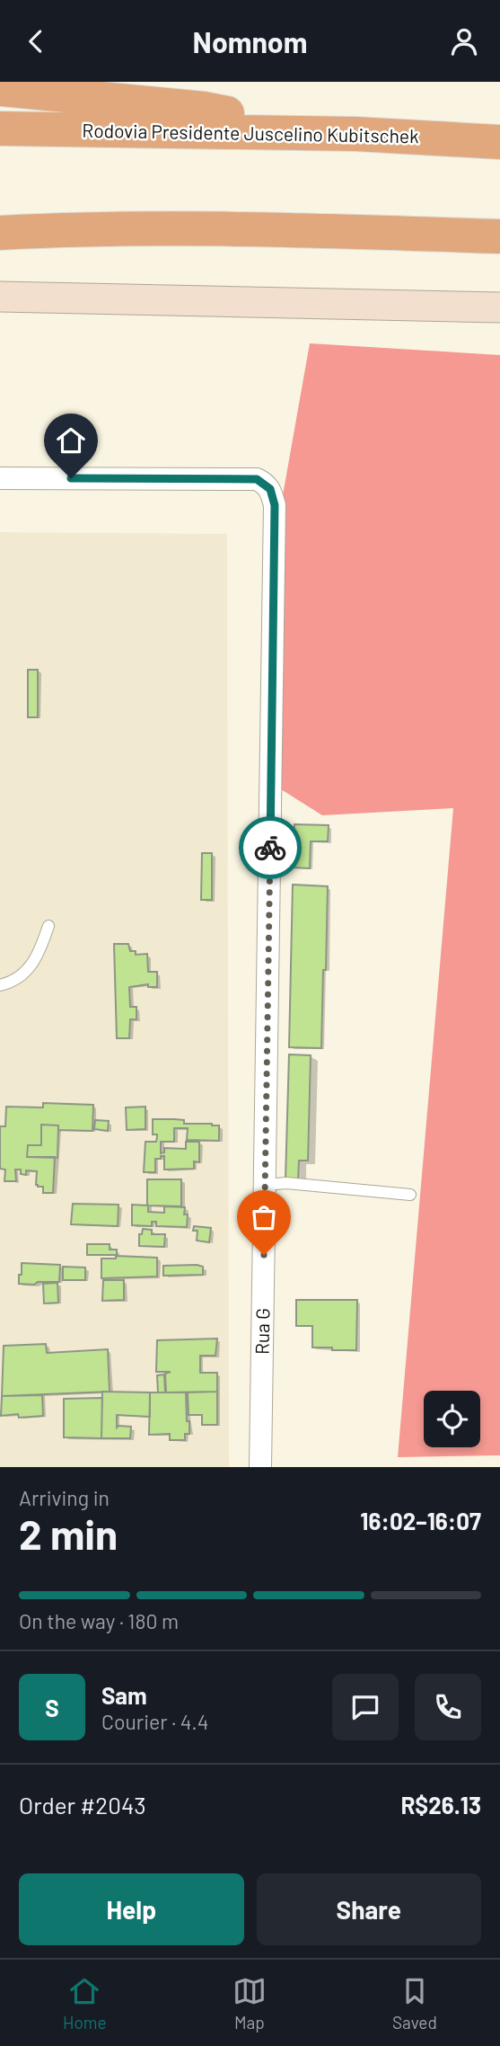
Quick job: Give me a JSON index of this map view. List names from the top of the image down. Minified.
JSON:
{"streets":{"highway":["Rodovia Presidente Juscelino Kubitschek"],"street":["Rua G"]},"page":{"header":"Nomnom","heading":["2 min","Arriving in","16:02–16:07"],"panel":["Sam","Courier · 4.4","Order #2043","R$26.13"],"bar":"On the way · 180 m","round":"S","buttons":["Help","Share"],"tabs":["Home","Map","Saved"]}}
